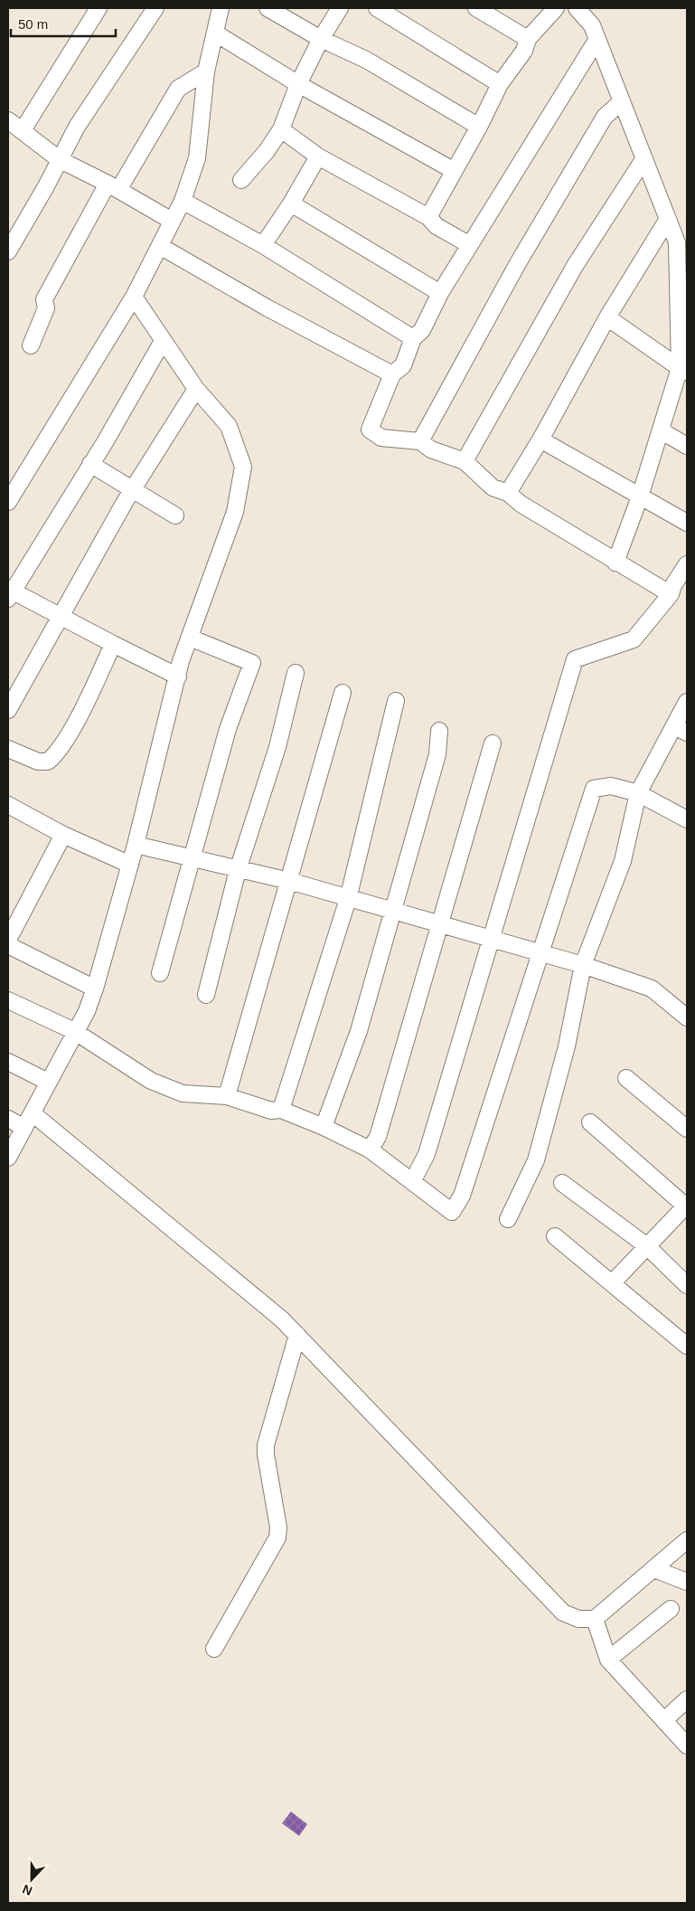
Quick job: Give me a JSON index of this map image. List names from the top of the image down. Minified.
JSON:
{"scale_bar":"50 m","north":"bottom"}
